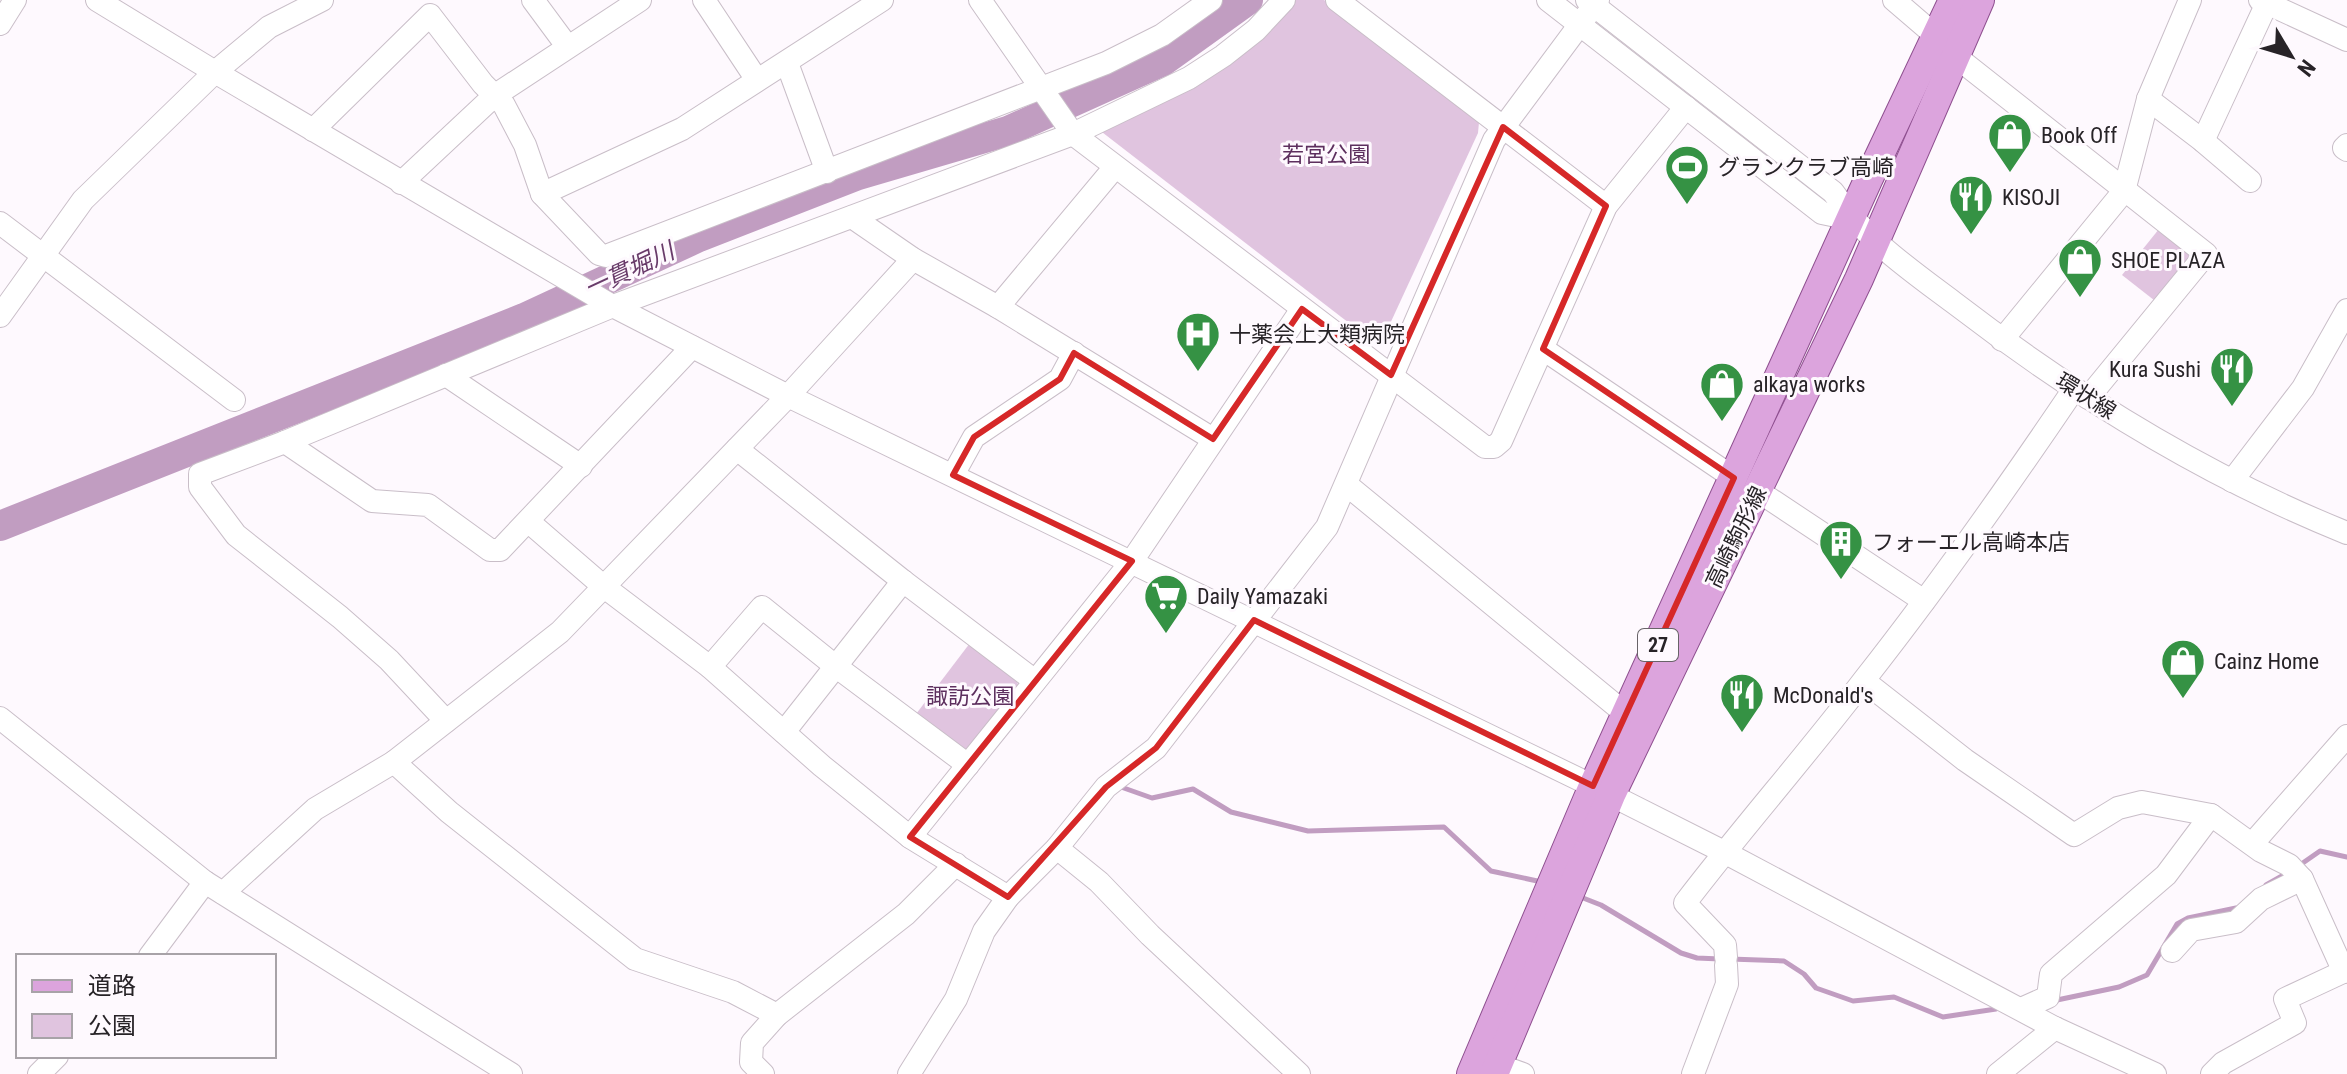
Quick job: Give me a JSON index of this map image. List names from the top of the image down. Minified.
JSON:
{"streets":{"main road":["高崎駒形線","27"],"street":["環状線"]},"crossings":[["環状線","高崎駒形線"]],"water":["一貫堀川"],"parks":["若宮公園","諏訪公園"],"places":{"shop":["Book Off","SHOE PLAZA","alkaya works","Cainz Home"],"sports":["グランクラブ高崎"],"restaurant":["KISOJI","Kura Sushi","McDonald's"],"hospital":["十薬会上大類病院"],"building":["フォーエル高崎本店"],"supermarket":["Daily Yamazaki"]},"legend":["道路","公園"],"north":"bottom right"}
